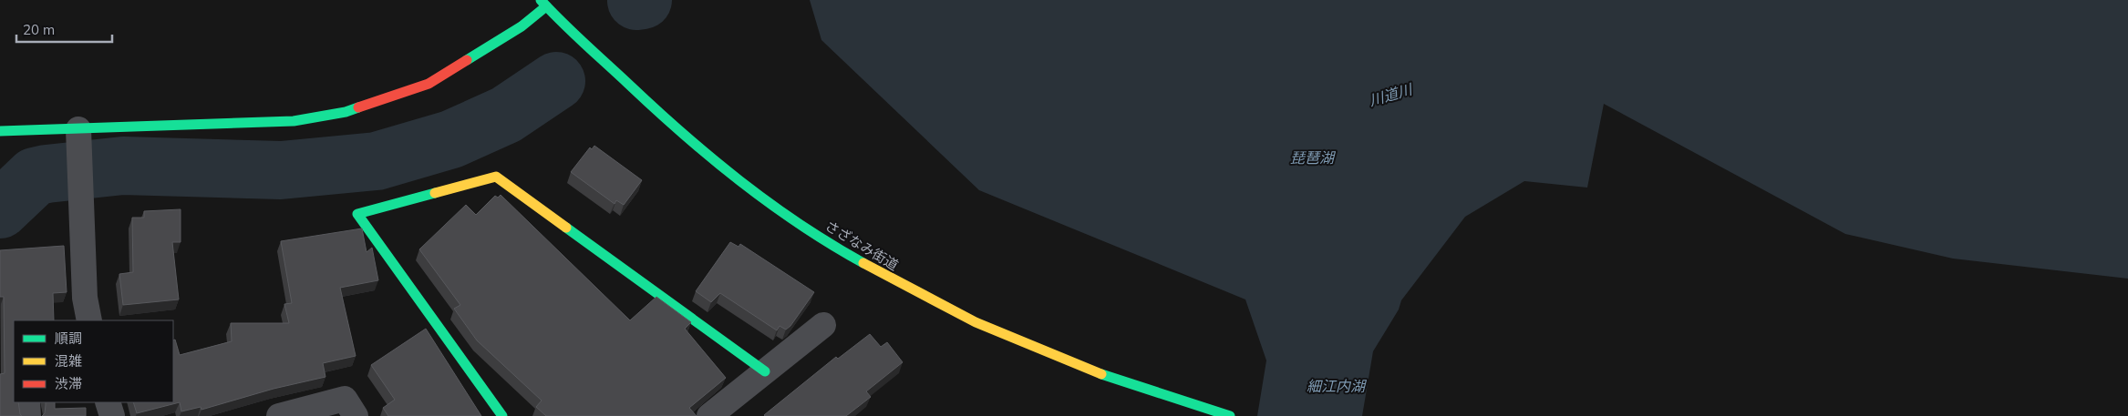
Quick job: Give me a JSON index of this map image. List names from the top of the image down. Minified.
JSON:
{"streets":{"street":["さざなみ街道"]},"water":["川道川","琵琶湖","細江内湖"],"legend":["順調","混雑","渋滞"],"scale_bar":"20 m"}
